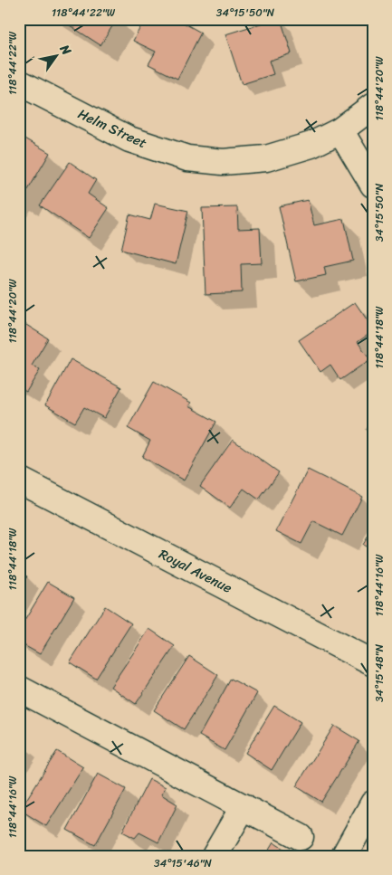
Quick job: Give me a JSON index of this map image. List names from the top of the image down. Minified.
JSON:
{"streets":{"street":["Helm Street","Royal Avenue"]},"north":"top right","coordinates":["118°44'22\"W","34°15'50\"N","118°44'20\"W","118°44'18\"W","118°44'16\"W","34°15'48\"N","34°15'46\"N"]}
